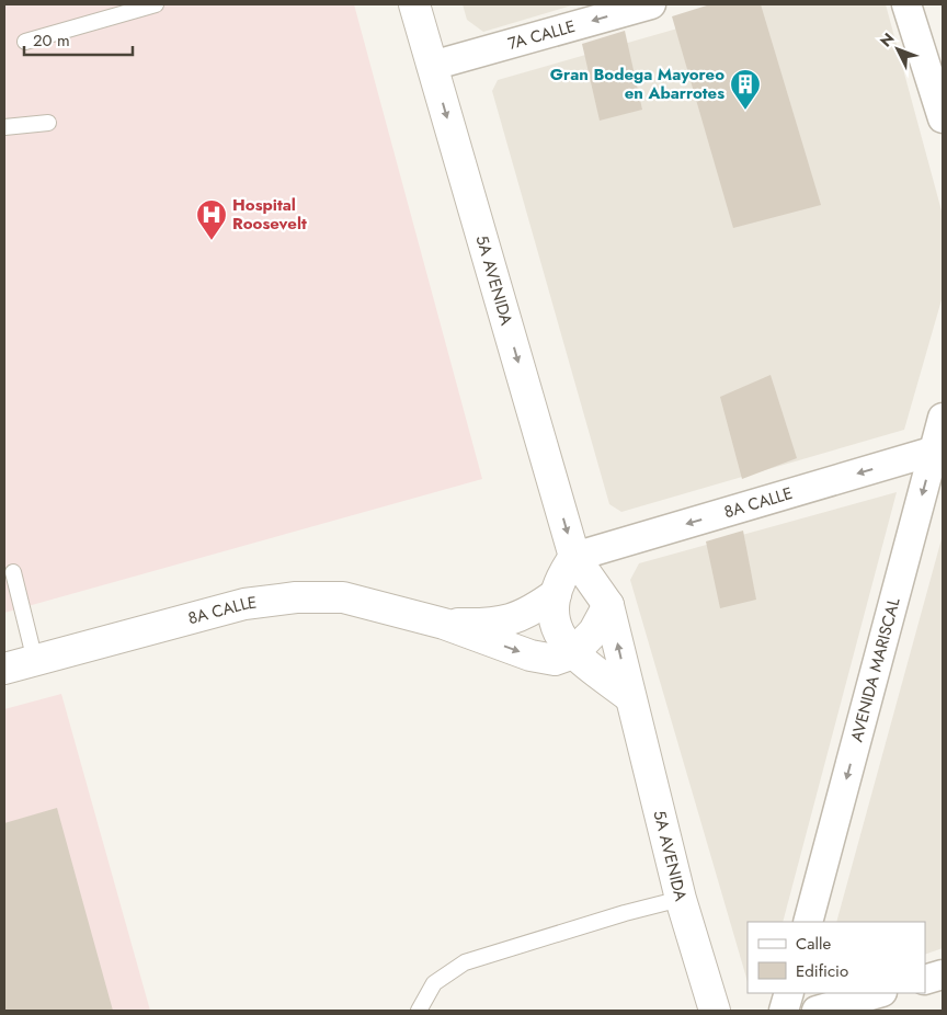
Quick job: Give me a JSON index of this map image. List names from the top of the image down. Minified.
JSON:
{"streets":{"street":["7A CALLE","5A AVENIDA","8A CALLE","AVENIDA MARISCAL"]},"crossings":[["7A CALLE","5A AVENIDA"],["5A AVENIDA","8A CALLE"],["8A CALLE","AVENIDA MARISCAL"]],"one_way":["7A CALLE","AVENIDA MARISCAL"],"places":{"building":["Gran Bodega Mayoreo en Abarrotes"],"hospital":["Hospital Roosevelt"]},"legend":["Calle","Edificio"],"scale_bar":"20 m","north":"top left"}
